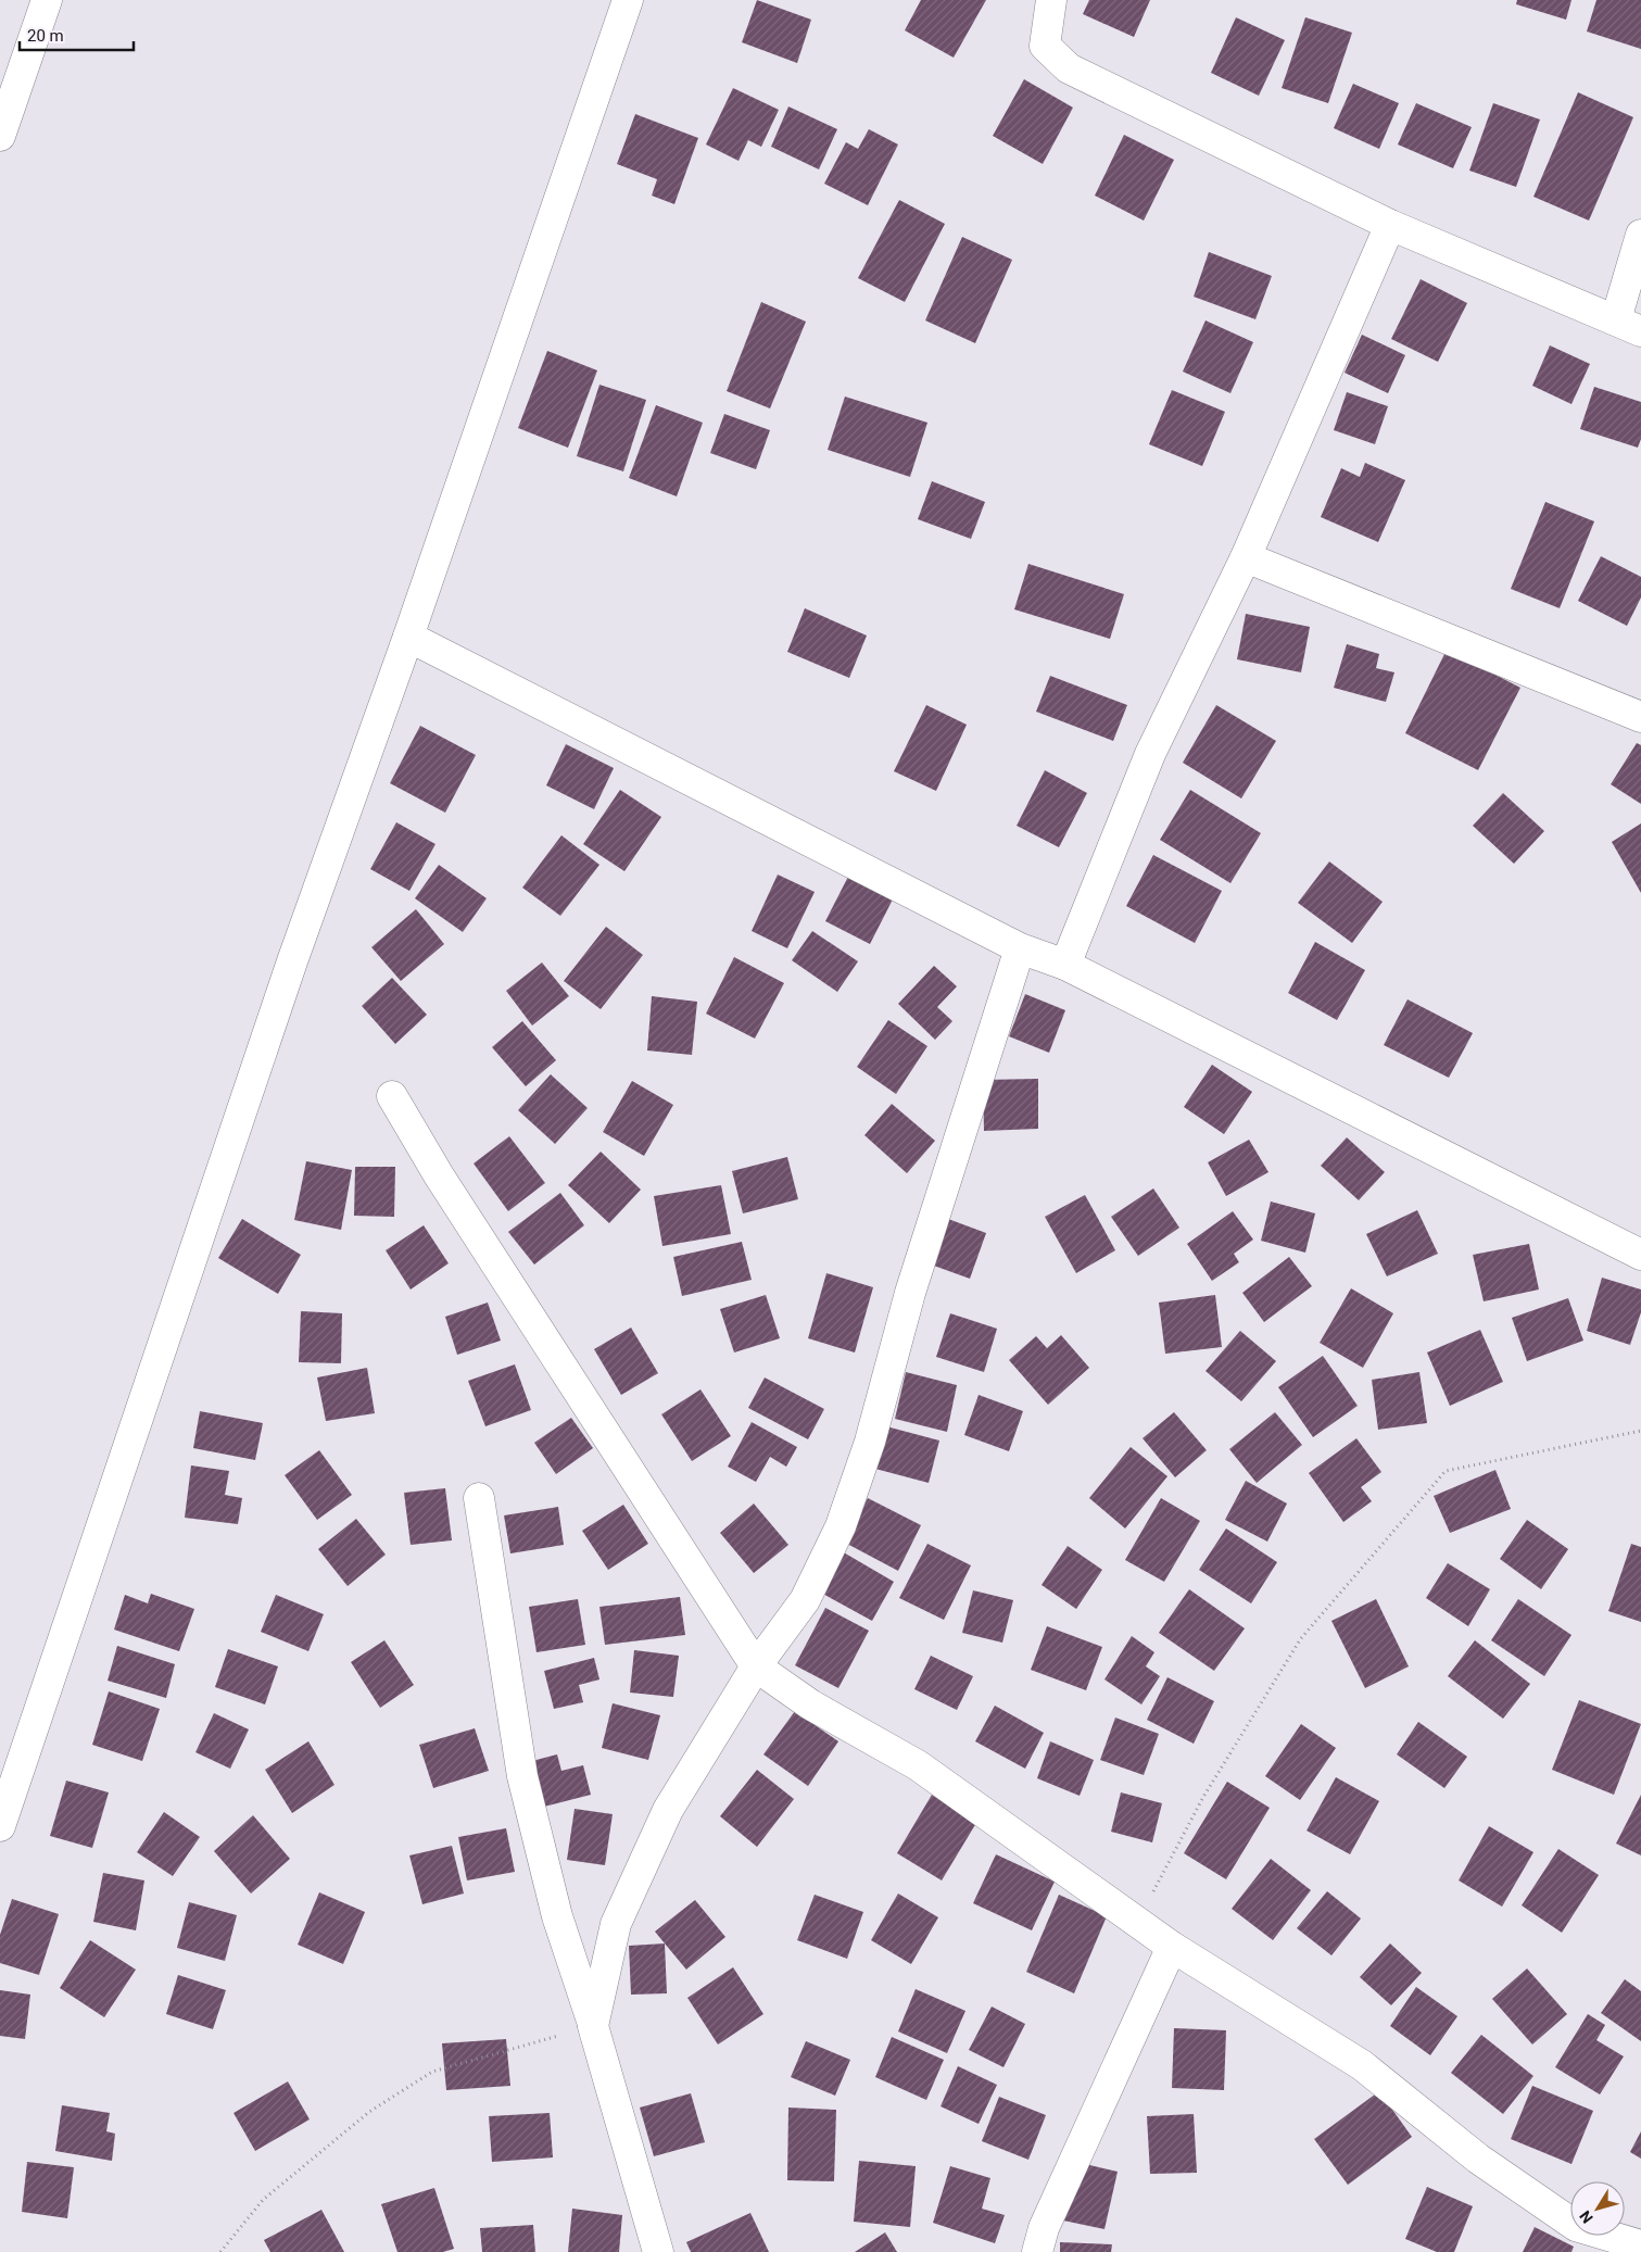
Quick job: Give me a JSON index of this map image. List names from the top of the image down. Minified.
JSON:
{"scale_bar":"20 m","north":"bottom left"}
